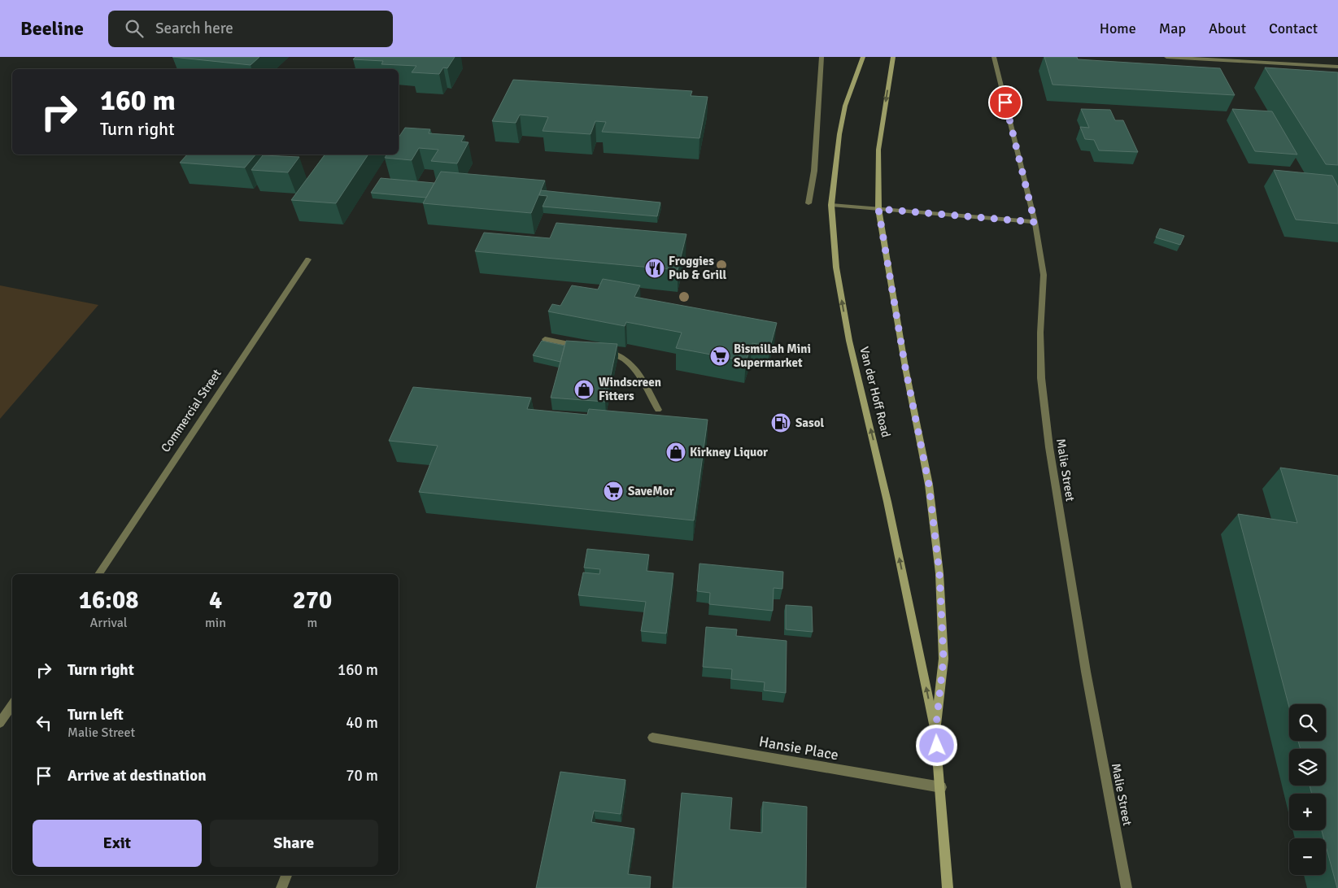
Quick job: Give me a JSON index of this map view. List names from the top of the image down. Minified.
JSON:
{"streets":{"main road":["Van der Hoff Road"],"street":["Commercial Street","Malie Street","Hansie Place"]},"crossings":[["Van der Hoff Road","Hansie Place"]],"places":{"restaurant":["Froggies Pub & Grill"],"supermarket":["Bismillah Mini Supermarket","SaveMor"],"shop":["Windscreen Fitters","Kirkney Liquor"],"fuel station":["Sasol"]},"page":{"header":"Beeline","search":"Search here","nav":["Home","Map","About","Contact"],"turn":["160 m","Turn right"],"eta":["16:08","Arrival","4","min","270","m"],"list":[{"name":"Turn right","value":"160 m"},{"name":"Turn left","note":"Malie Street","value":"40 m"},{"name":"Arrive at destination","value":"70 m"}],"map_buttons":["+","−"],"buttons":["Exit","Share"]}}
